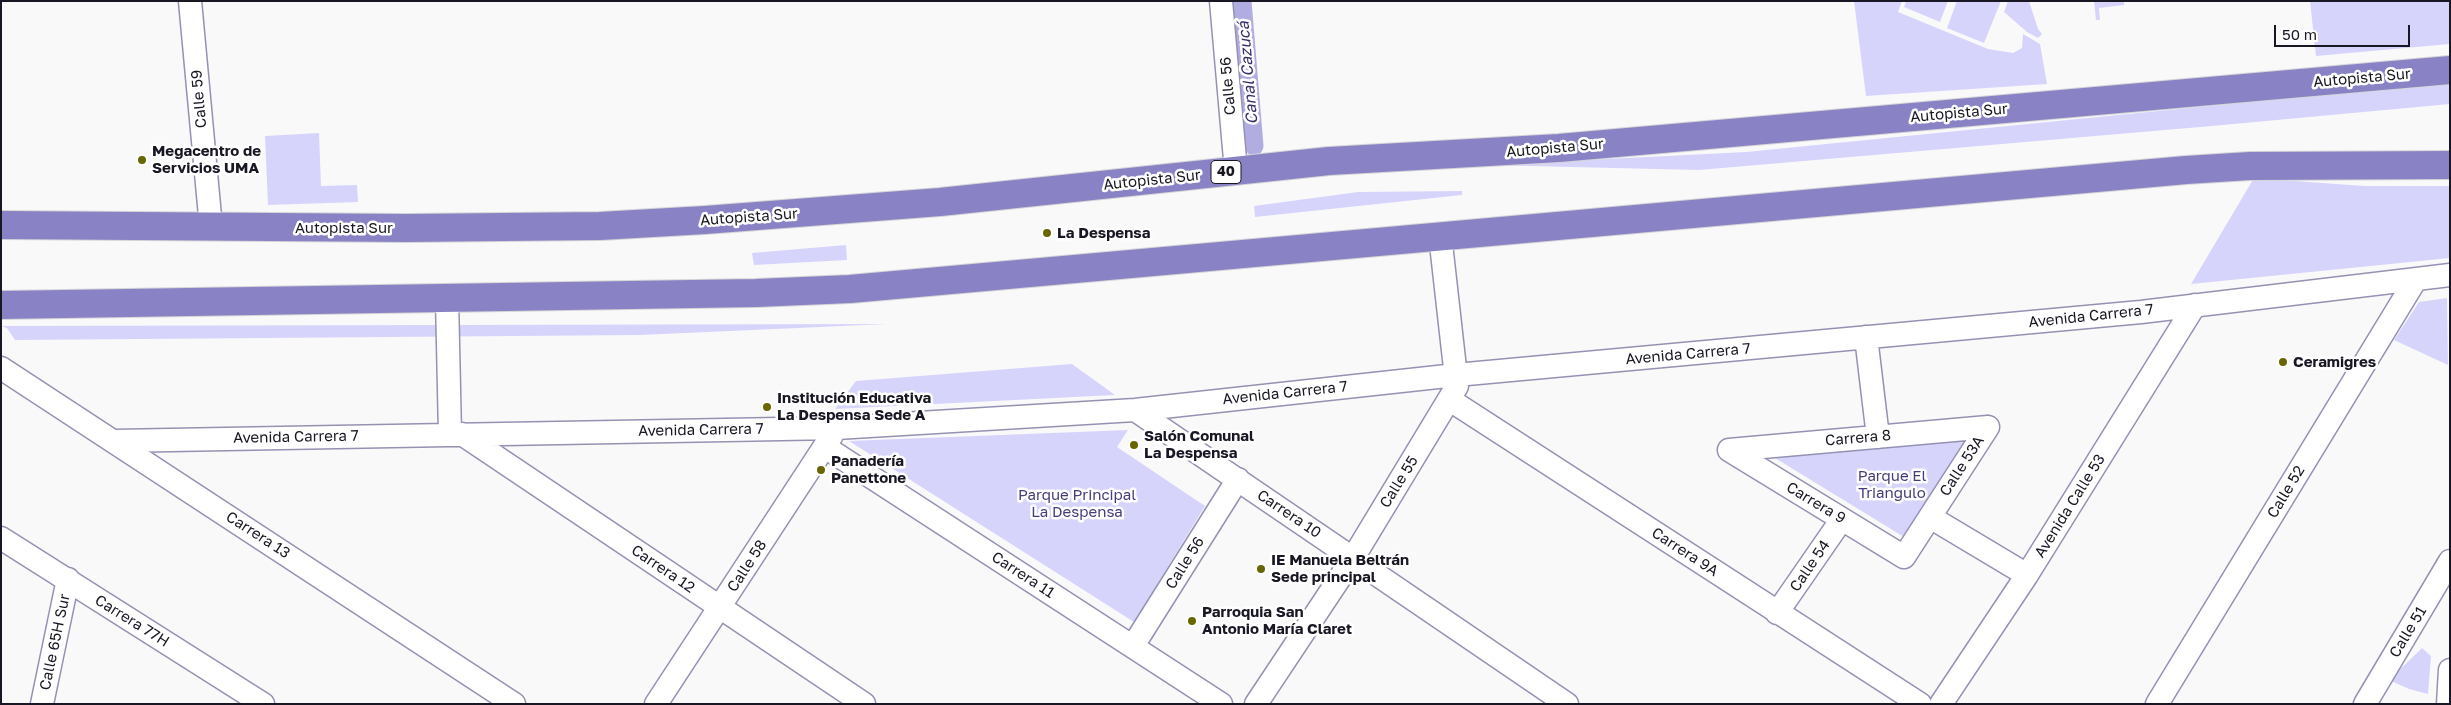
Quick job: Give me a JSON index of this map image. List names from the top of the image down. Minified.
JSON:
{"streets":{"highway":["Autopista Sur","40"],"street":["Calle 56","Calle 59","Avenida Carrera 7","Carrera 8","Calle 53A","Calle 55","Calle 52","Carrera 9","Avenida Calle 53","Carrera 10","Carrera 13","Carrera 9A","Calle 58","Calle 54","Carrera 12","Carrera 11","Carrera 77H","Calle 51","Calle 65H Sur"]},"crossings":[["Autopista Sur","Calle 56"],["Autopista Sur","Calle 59"],["Calle 56","Carrera 10"],["Calle 56","Carrera 11"],["Avenida Carrera 7","Calle 55"],["Avenida Carrera 7","Calle 52"],["Avenida Carrera 7","Avenida Calle 53"],["Avenida Carrera 7","Carrera 10"],["Avenida Carrera 7","Carrera 13"],["Avenida Carrera 7","Calle 58"],["Avenida Carrera 7","Carrera 12"],["Avenida Carrera 7","Carrera 11"],["Carrera 8","Calle 53A"],["Carrera 8","Carrera 9"],["Calle 53A","Carrera 9"],["Calle 55","Carrera 10"],["Calle 55","Carrera 9A"],["Carrera 9","Calle 54"],["Carrera 9A","Calle 54"],["Calle 58","Carrera 12"],["Calle 58","Carrera 11"],["Carrera 77H","Calle 65H Sur"]],"water":["Canal Cazucá"],"parks":["Parque El Triangulo","Parque Principal La Despensa"],"places":["Megacentro de Servicios UMA","La Despensa","Ceramigres","Institución Educativa La Despensa Sede A","Salón Comunal La Despensa","Panadería Panettone","IE Manuela Beltrán Sede principal","Parroquia San Antonio María Claret"],"scale_bar":"50 m"}
